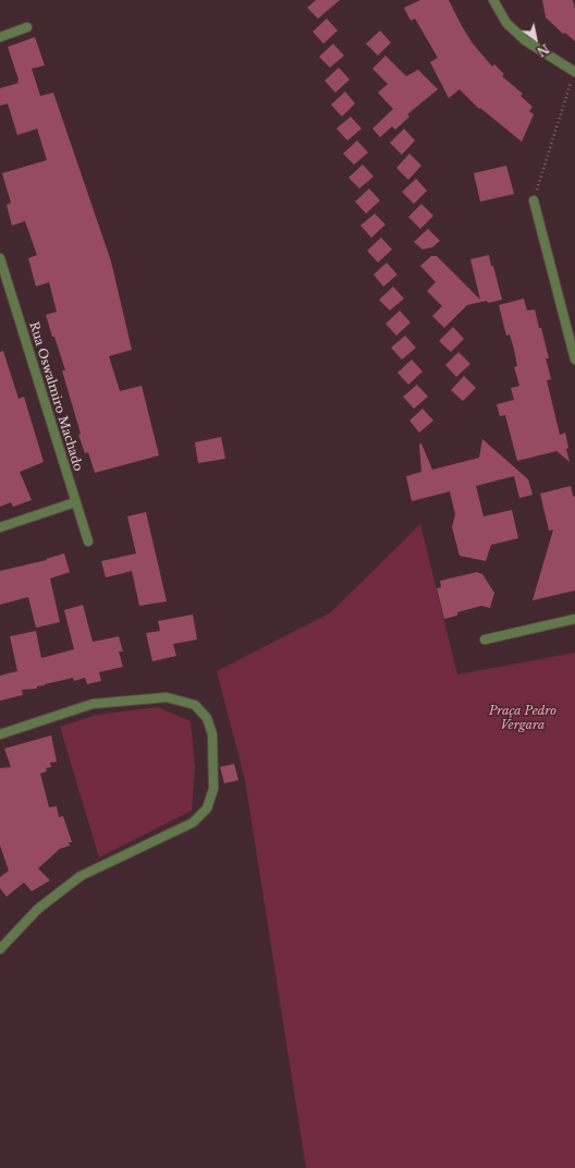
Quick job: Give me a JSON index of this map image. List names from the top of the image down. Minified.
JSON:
{"streets":{"street":["Rua Oswalmiro Machado"]},"parks":["Praça Pedro Vergara"],"north":"bottom right"}
